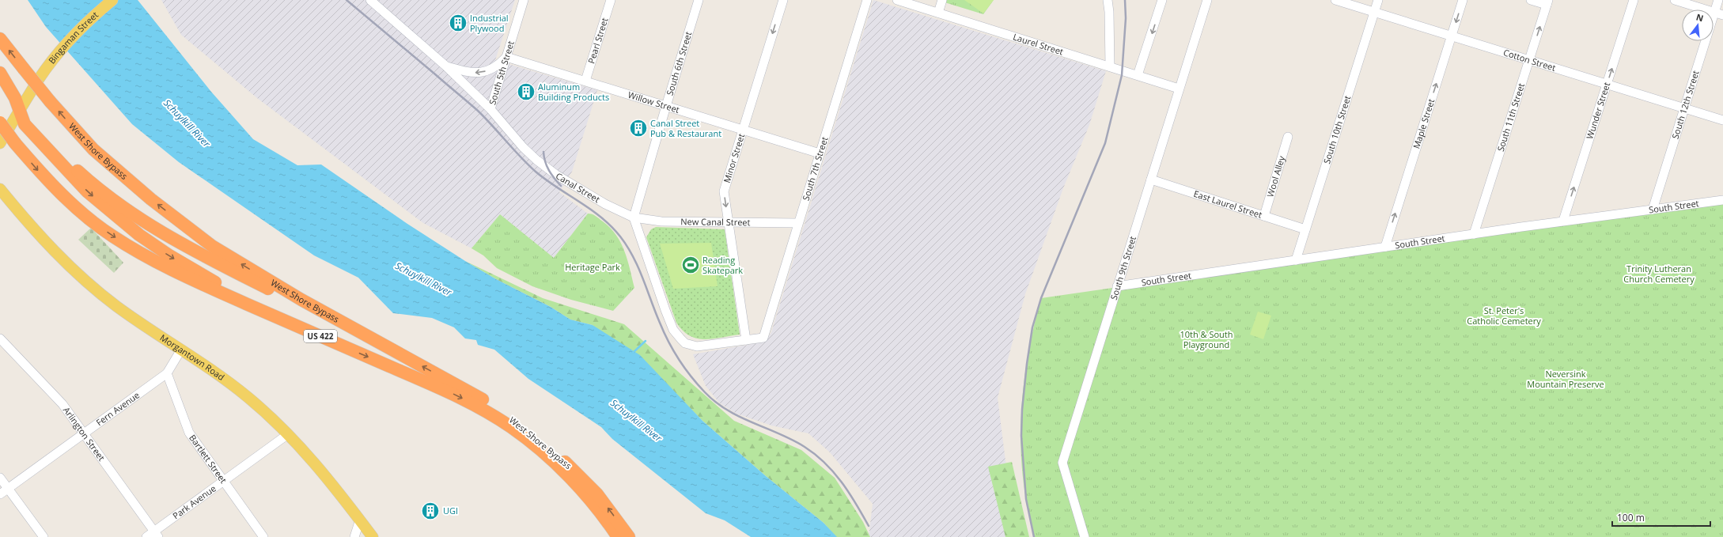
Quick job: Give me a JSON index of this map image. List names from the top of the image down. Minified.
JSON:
{"streets":{"highway":["West Shore Bypass","US 422"],"main road":["Bingaman Street","Morgantown Road"],"street":["Pearl Street","Laurel Street","Cotton Street","South 6th Street","South 5th Street","Willow Street","South 12th Street","Wunder Street","South 11th Street","Maple Street","South 10th Street","Minor Street","South 7th Street","Wool Alley","Canal Street","East Laurel Street","South Street","New Canal Street","South 9th Street","Fern Avenue","Arlington Street","Bartlett Street","Park Avenue"]},"crossings":[["Pearl Street","Willow Street"],["Laurel Street","South 9th Street"],["Cotton Street","South 12th Street"],["Cotton Street","Wunder Street"],["Cotton Street","South 11th Street"],["Cotton Street","Maple Street"],["Cotton Street","South 10th Street"],["South 6th Street","Willow Street"],["South 6th Street","Canal Street"],["South 6th Street","New Canal Street"],["South 5th Street","Willow Street"],["South 5th Street","Canal Street"],["Willow Street","Minor Street"],["Willow Street","South 7th Street"],["South 12th Street","South Street"],["Wunder Street","South Street"],["South 11th Street","South Street"],["Maple Street","South Street"],["South 10th Street","East Laurel Street"],["South 10th Street","South Street"],["Minor Street","South 7th Street"],["Minor Street","New Canal Street"],["South 7th Street","New Canal Street"],["Wool Alley","East Laurel Street"],["Canal Street","New Canal Street"],["East Laurel Street","South 9th Street"],["South Street","South 9th Street"],["Morgantown Road","Fern Avenue"],["Morgantown Road","Park Avenue"],["Fern Avenue","Arlington Street"],["Fern Avenue","Bartlett Street"],["Arlington Street","Park Avenue"],["Bartlett Street","Park Avenue"]],"one_way":["Wunder Street","Minor Street"],"water":["Schuylkill River"],"parks":["Heritage Park","Trinity Lutheran Church Cemetery","St. Peter's Catholic Cemetery","10th & South Playground","Neversink Mountain Preserve"],"places":{"building":["Industrial Plywood","Aluminum Building Products","Canal Street Pub & Restaurant","UGI"],"sports":["Reading Skatepark"]},"scale_bar":"100 m","north":"top"}
